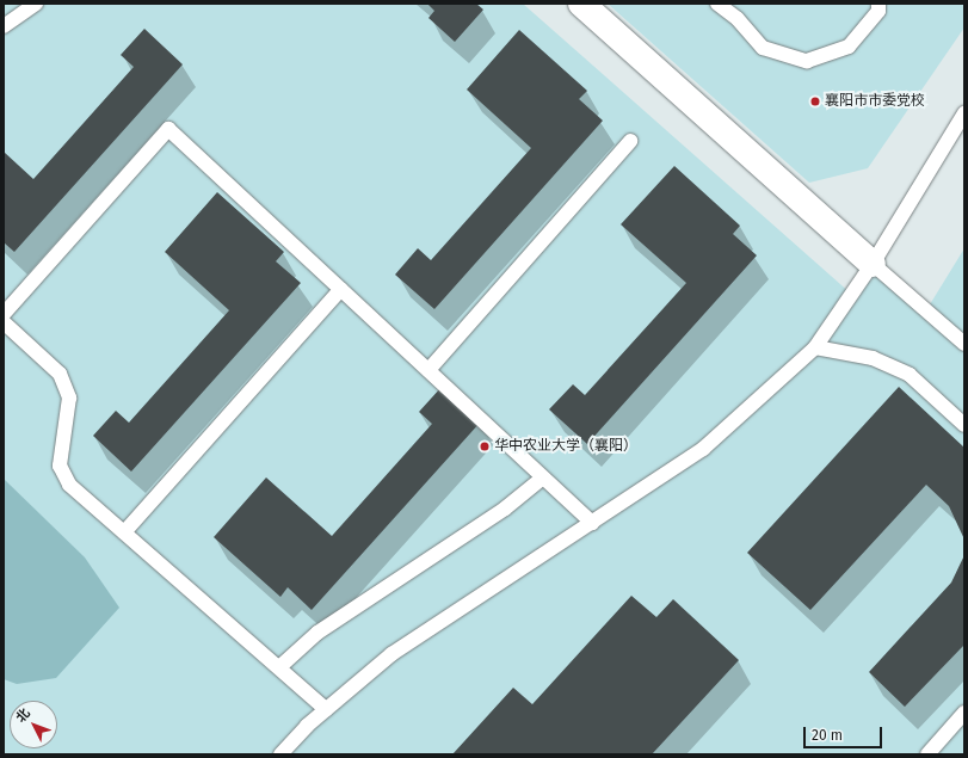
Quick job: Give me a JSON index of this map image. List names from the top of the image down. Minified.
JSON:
{"places":["襄阳市市委党校","华中农业大学（襄阳）"],"scale_bar":"20 m","north":"top left"}
